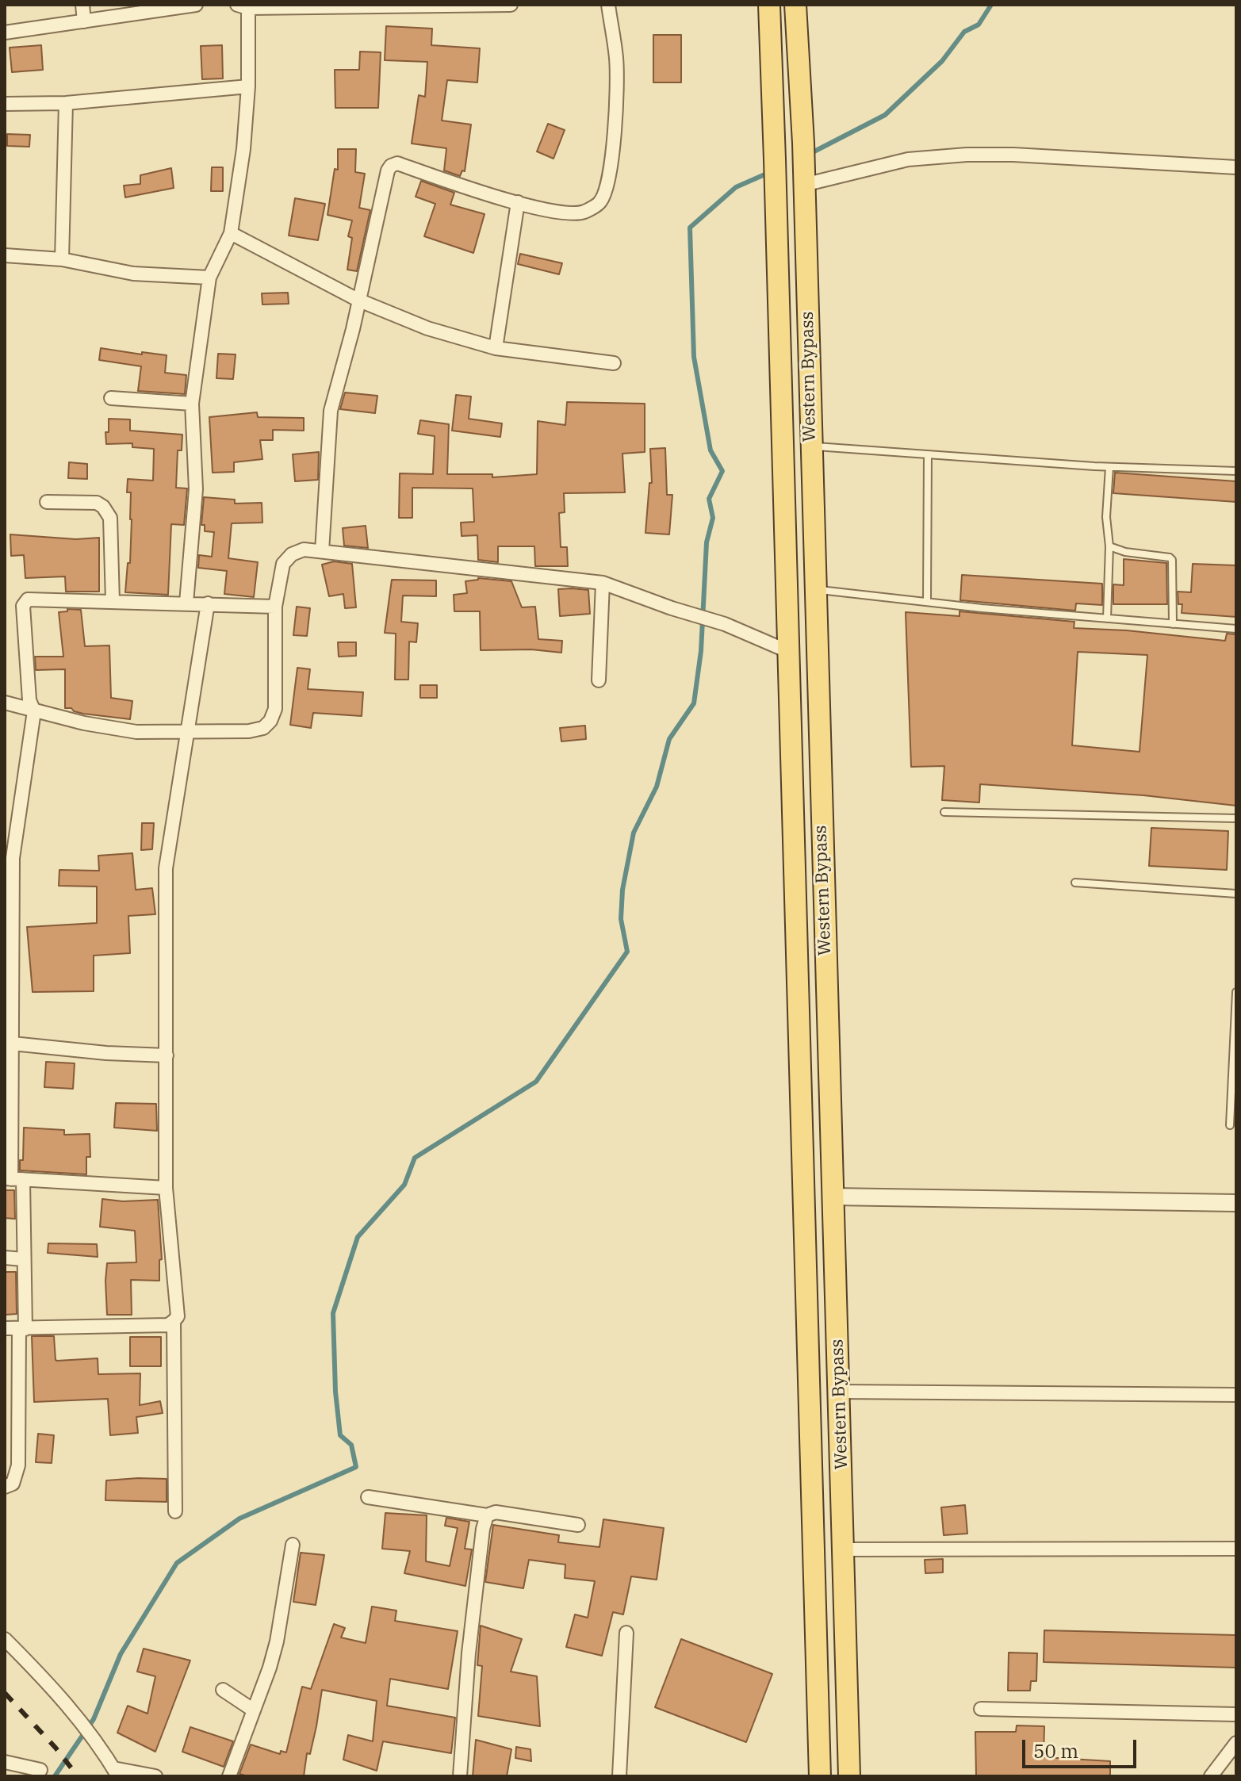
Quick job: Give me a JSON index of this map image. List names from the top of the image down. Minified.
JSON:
{"streets":{"main road":["Western Bypass"]},"scale_bar":"50 m"}
